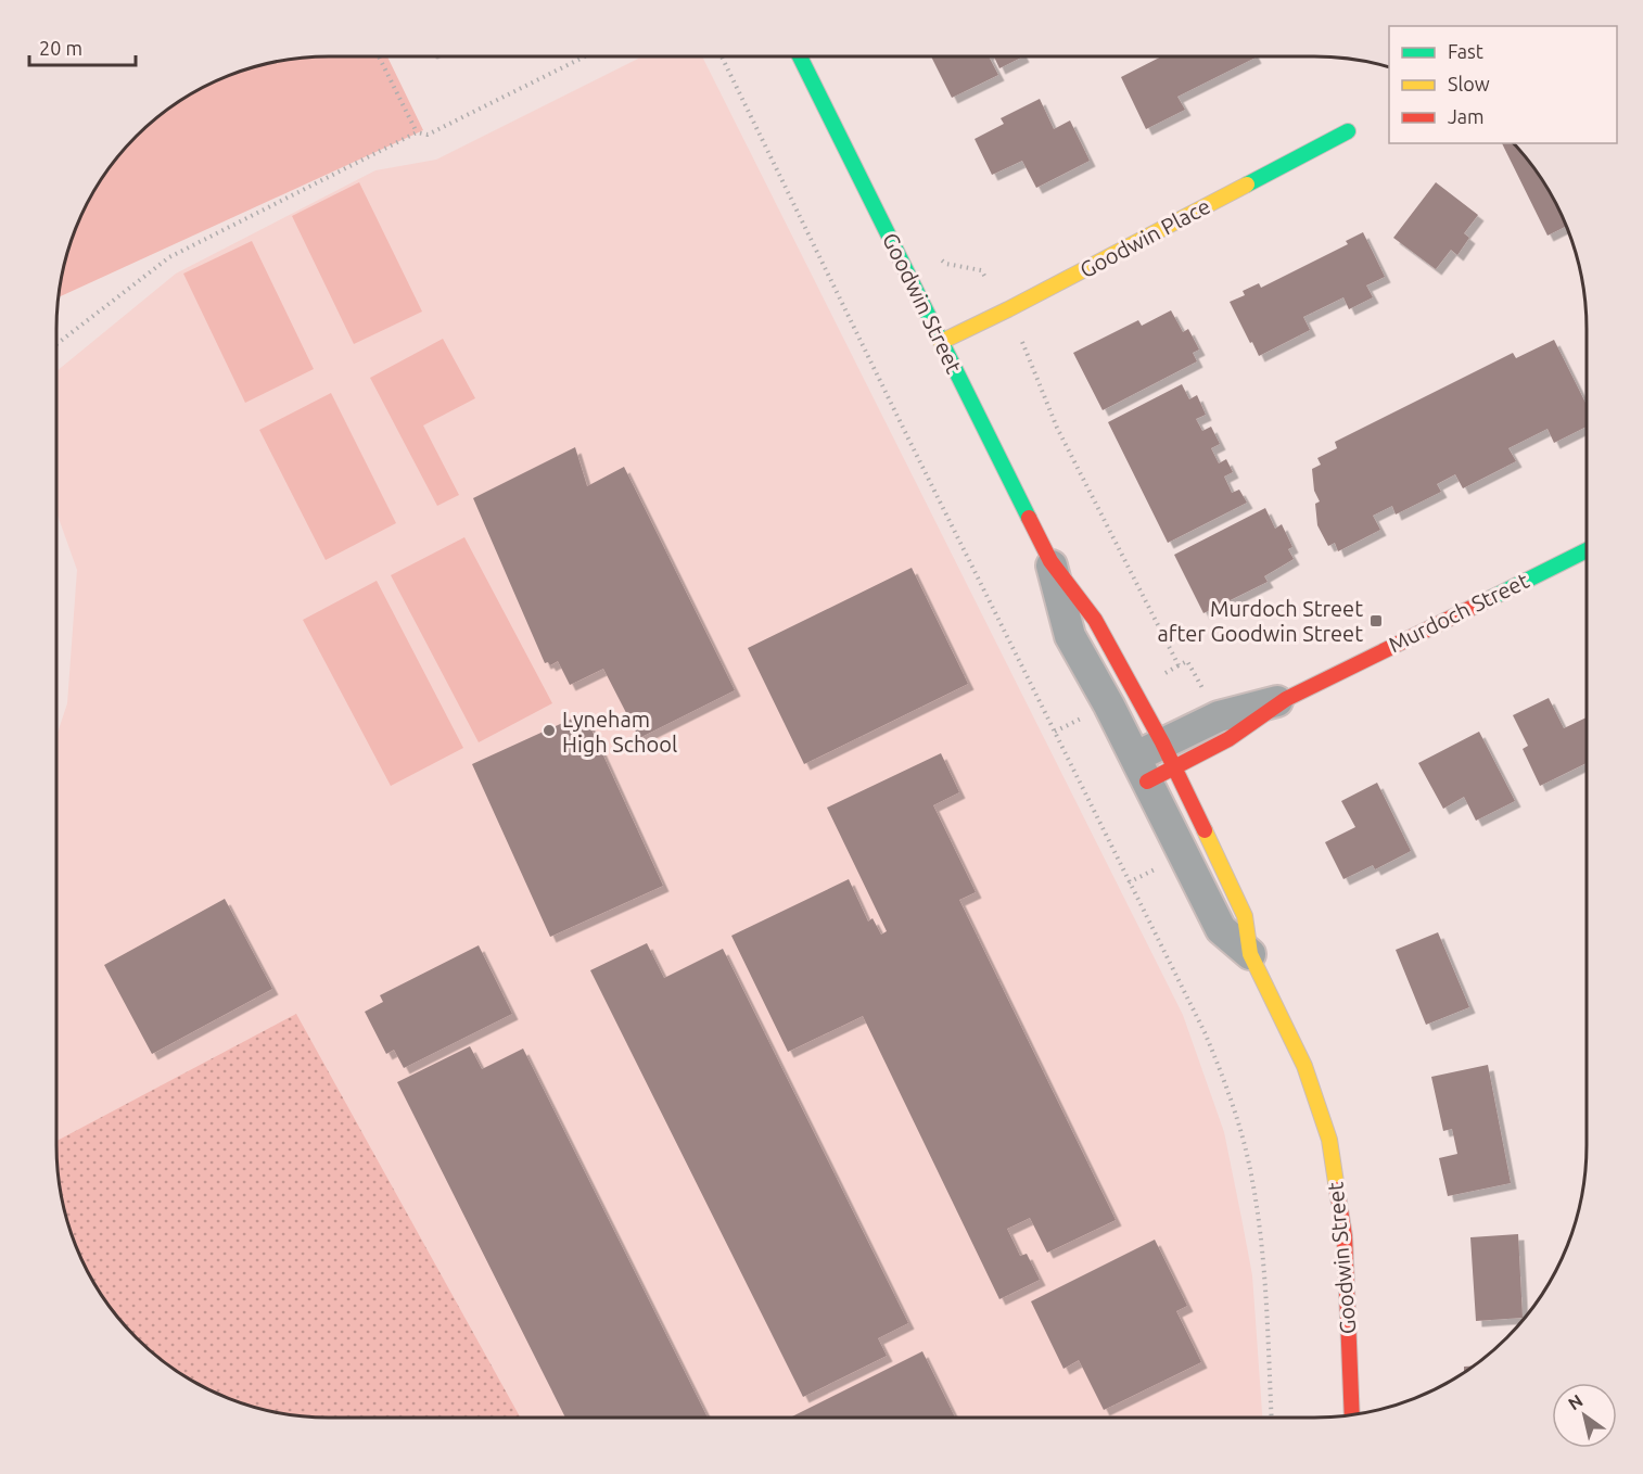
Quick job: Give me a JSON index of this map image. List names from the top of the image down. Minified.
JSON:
{"streets":{"street":["Goodwin Place","Goodwin Street","Murdoch Street"]},"crossings":[["Goodwin Place","Goodwin Street"],["Goodwin Street","Murdoch Street"]],"places":{"transit":["Murdoch Street after Goodwin Street"],"other":["Lyneham High School"]},"legend":["Fast","Slow","Jam"],"scale_bar":"20 m","north":"top left"}
